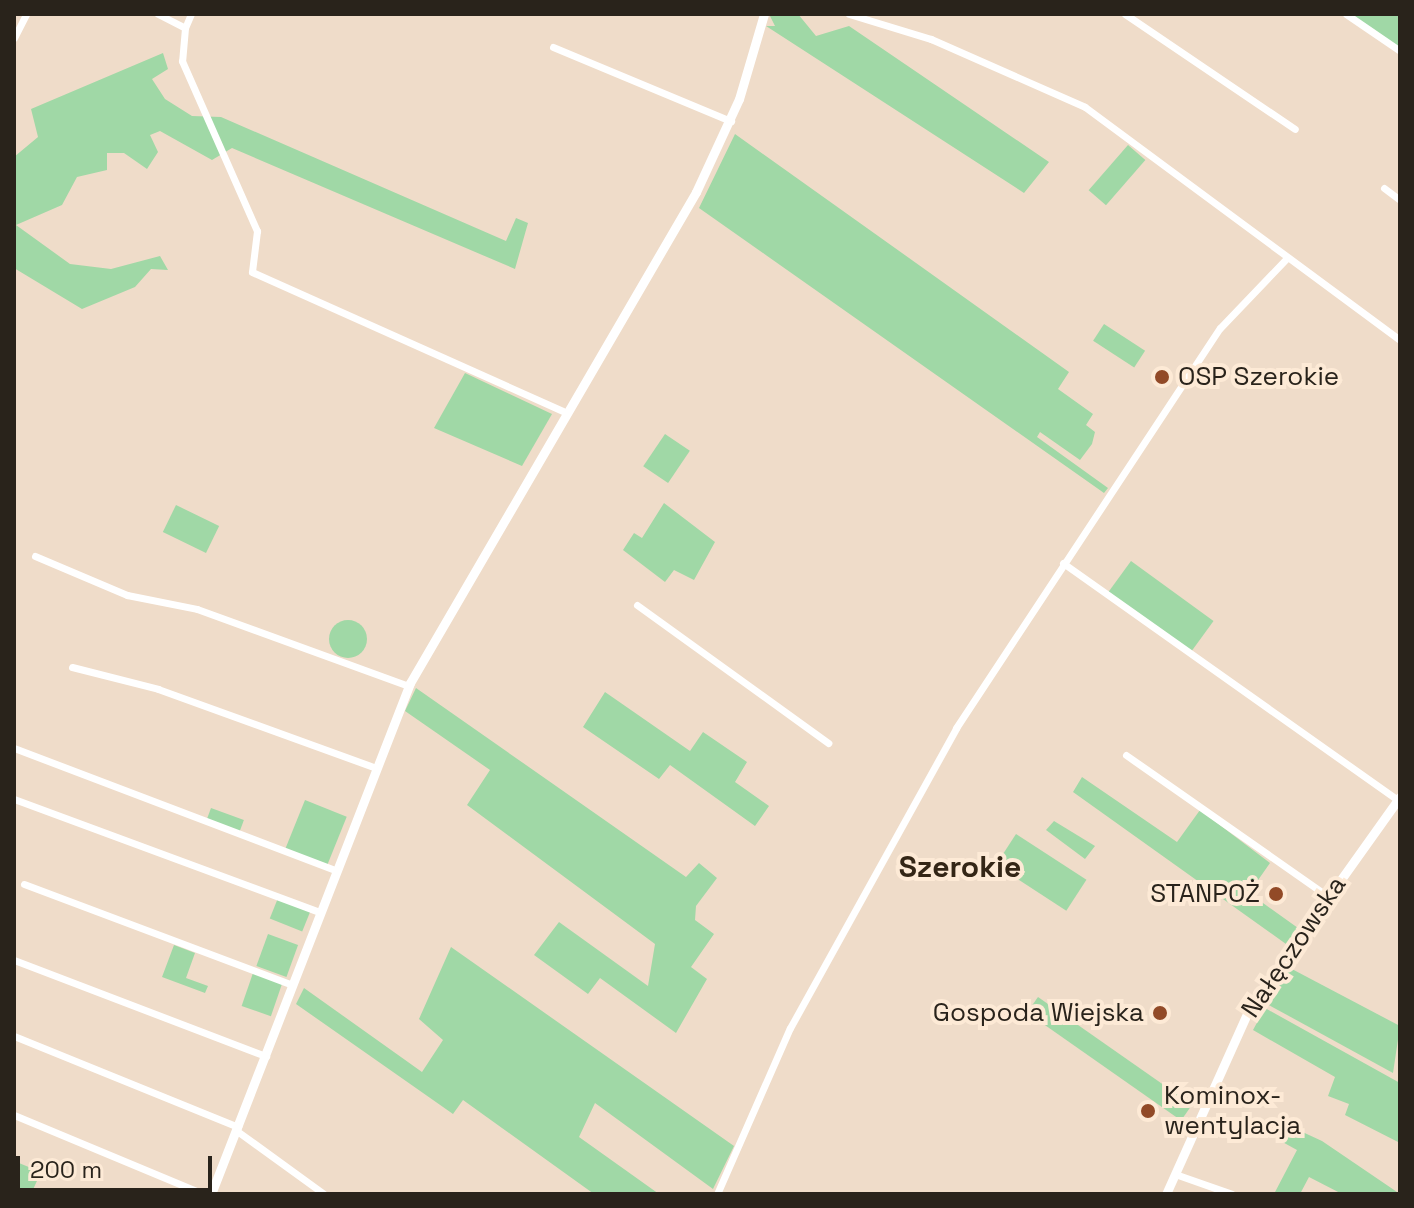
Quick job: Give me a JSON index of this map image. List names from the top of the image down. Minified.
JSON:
{"streets":{"street":["Nałęczowska"]},"districts":["Szerokie"],"places":["OSP Szerokie","STANPOŻ","Gospoda Wiejska","Kominox- wentylacja"],"scale_bar":"200 m"}
